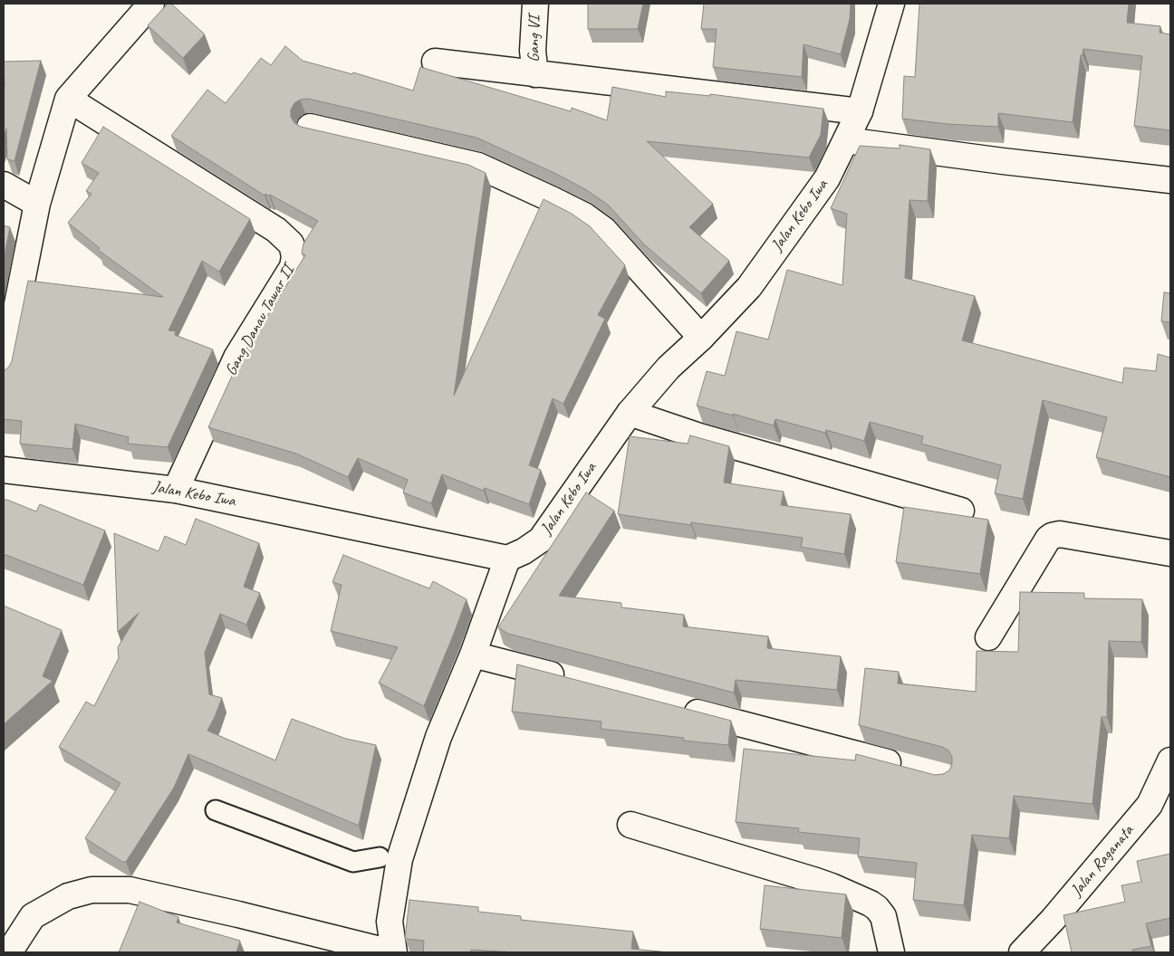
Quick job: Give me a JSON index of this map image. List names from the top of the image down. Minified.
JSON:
{"streets":{"street":["Gang VI","Jalan Kebo Iwa","Gang Danau Tawar II","Jalan Raganata"]},"crossings":[["Jalan Kebo Iwa","Gang Danau Tawar II"]]}
